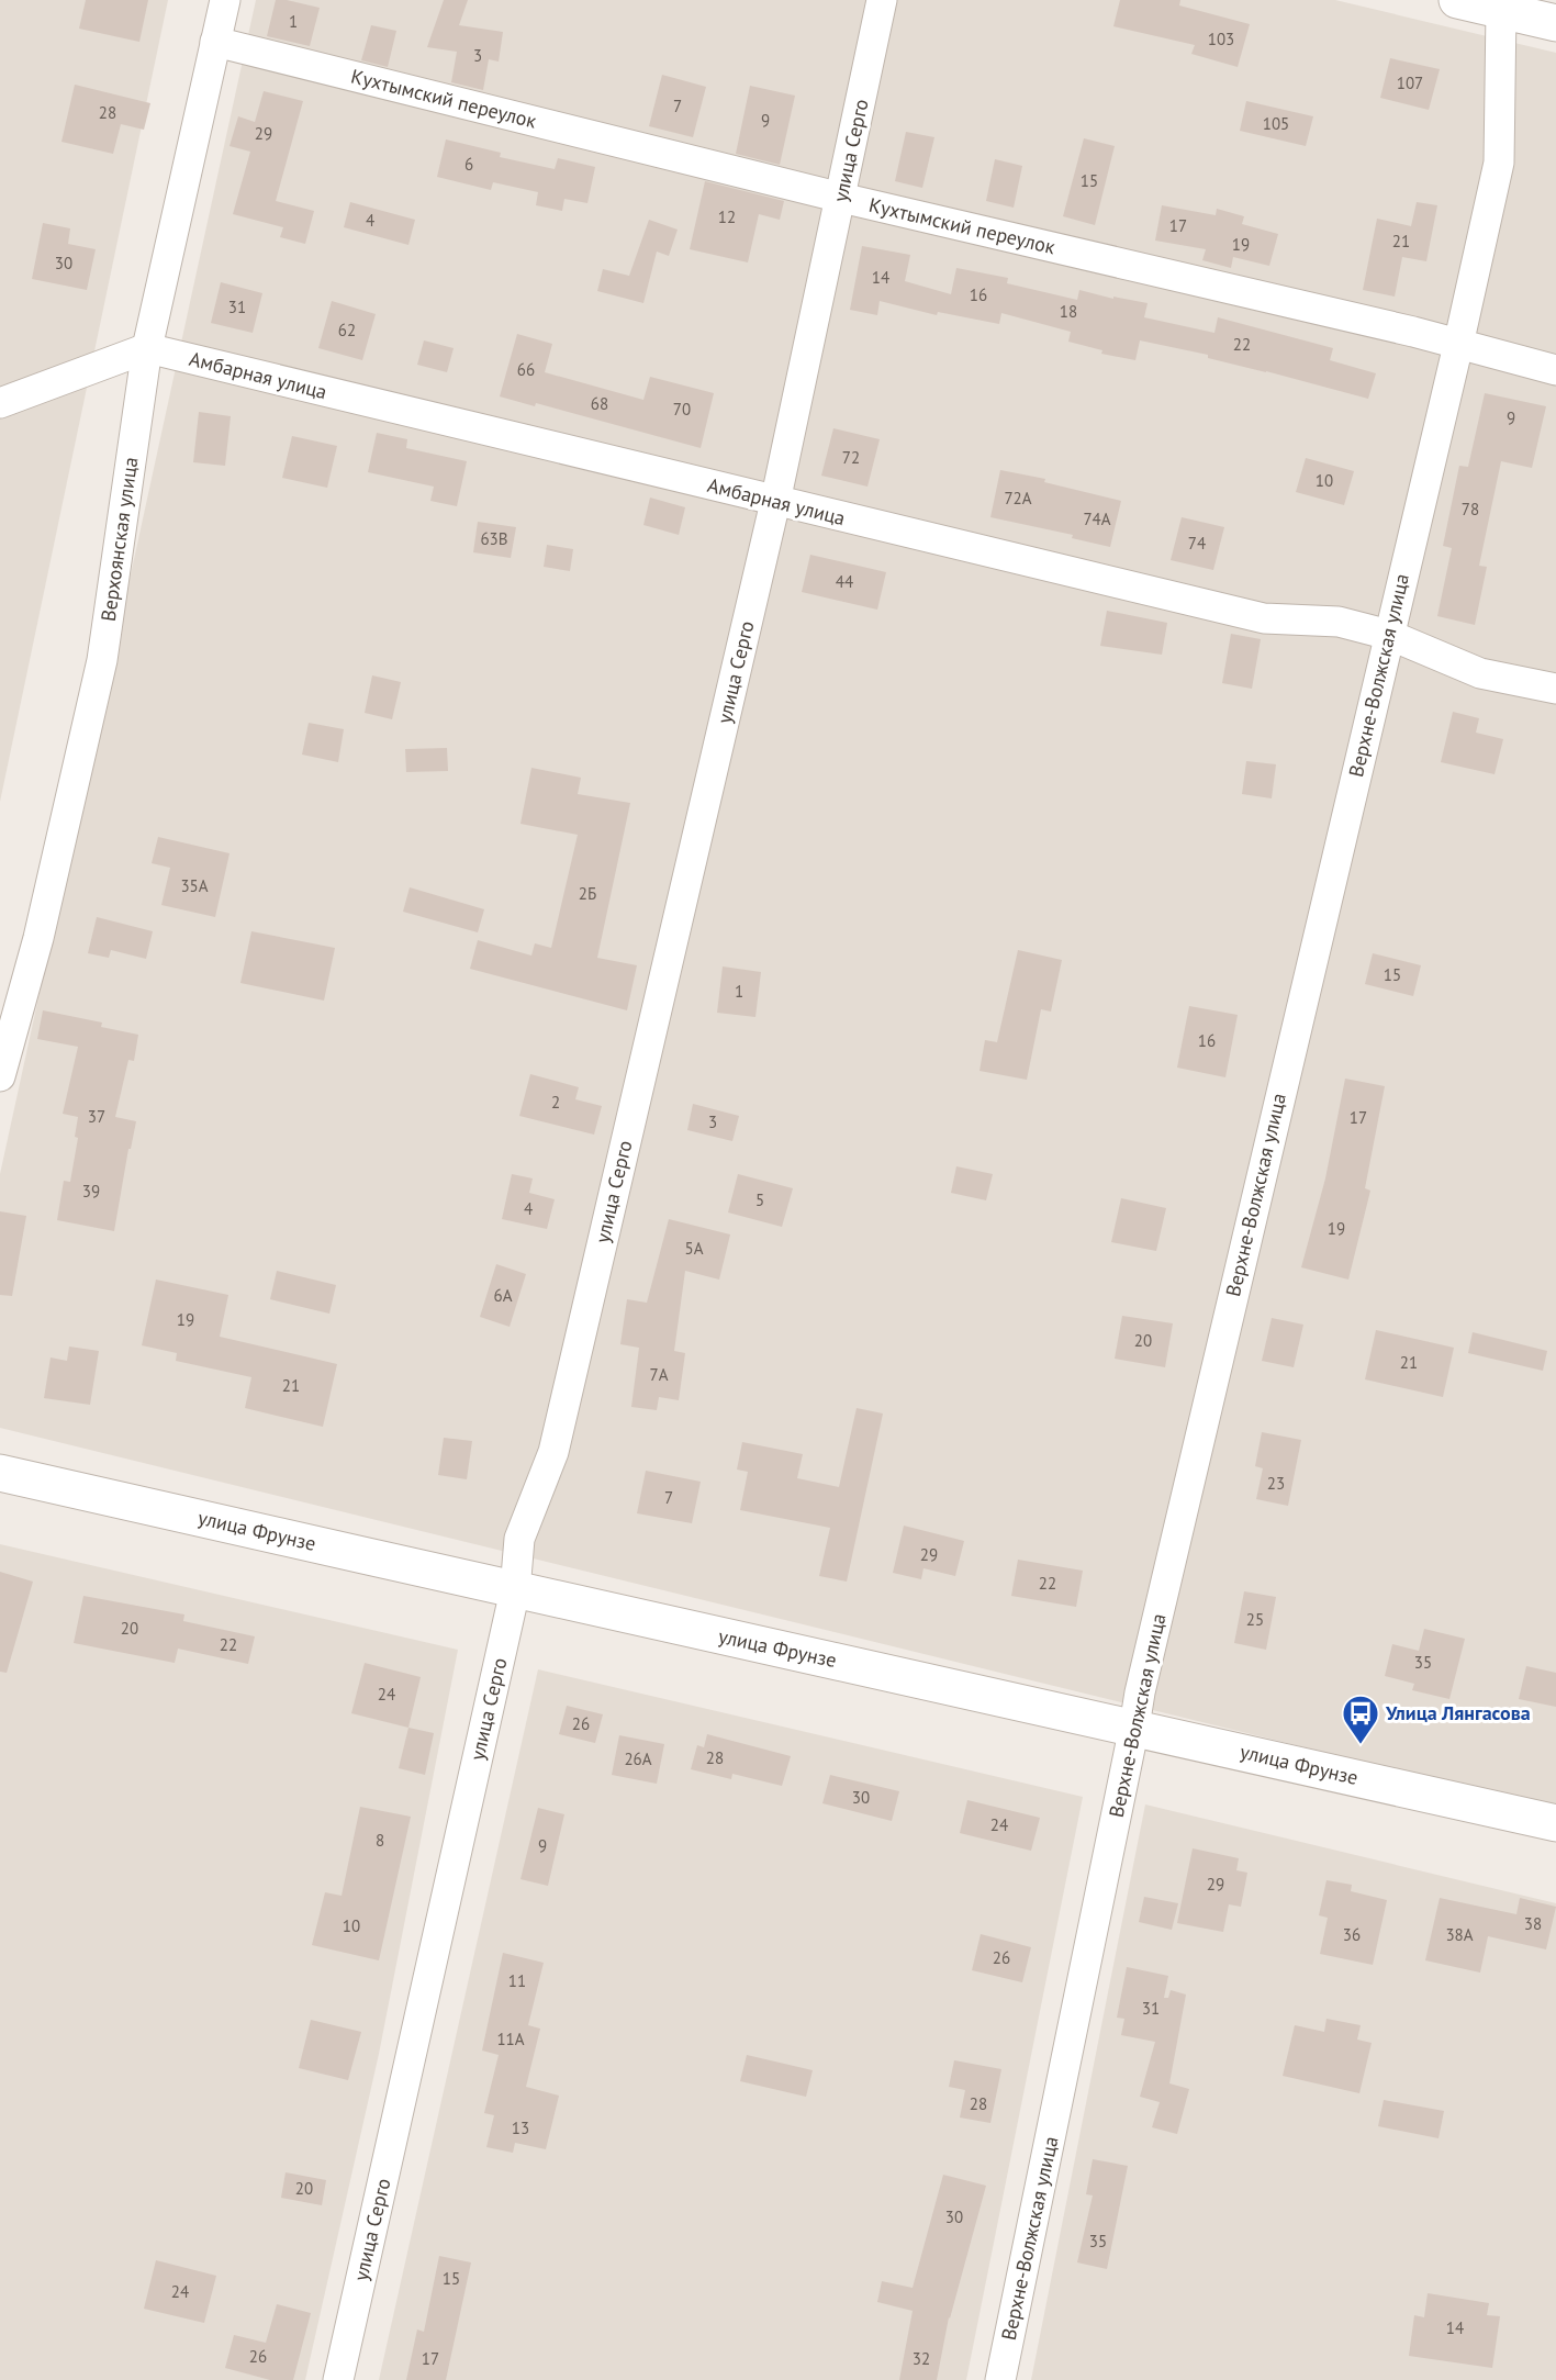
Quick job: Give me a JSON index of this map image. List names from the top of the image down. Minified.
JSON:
{"streets":{"street":["Кухтымский переулок","улица Серго","Амбарная улица","Верхоянская улица","Верхне-Волжская улица","улица Фрунзе"]},"crossings":[["Кухтымский переулок","улица Серго"],["Кухтымский переулок","Верхоянская улица"],["Кухтымский переулок","Верхне-Волжская улица"],["улица Серго","Амбарная улица"],["улица Серго","улица Фрунзе"],["Амбарная улица","Верхоянская улица"],["Амбарная улица","Верхне-Волжская улица"],["Верхне-Волжская улица","улица Фрунзе"]],"places":{"bus stop":["Улица Лянгасова"]},"house_numbers":["1","103","3","107","7","28","9","105","29","6","15","12","4","17","21","19","30","14","16","31","18","62","22","66","68","70","9","72","10","72А","78","74А","63В","74","44","35А","2Б","15","1","16","2","37","17","3","39","5","4","19","5А","6А","19","20","21","7А","21","23","7","29","22","25","20","22","35","24","26","28","26А","30","24","8","9","29","38","10","36","38А","26","11","31","11А","28","13","20","30","35","15","24","14","26","17","32"]}
